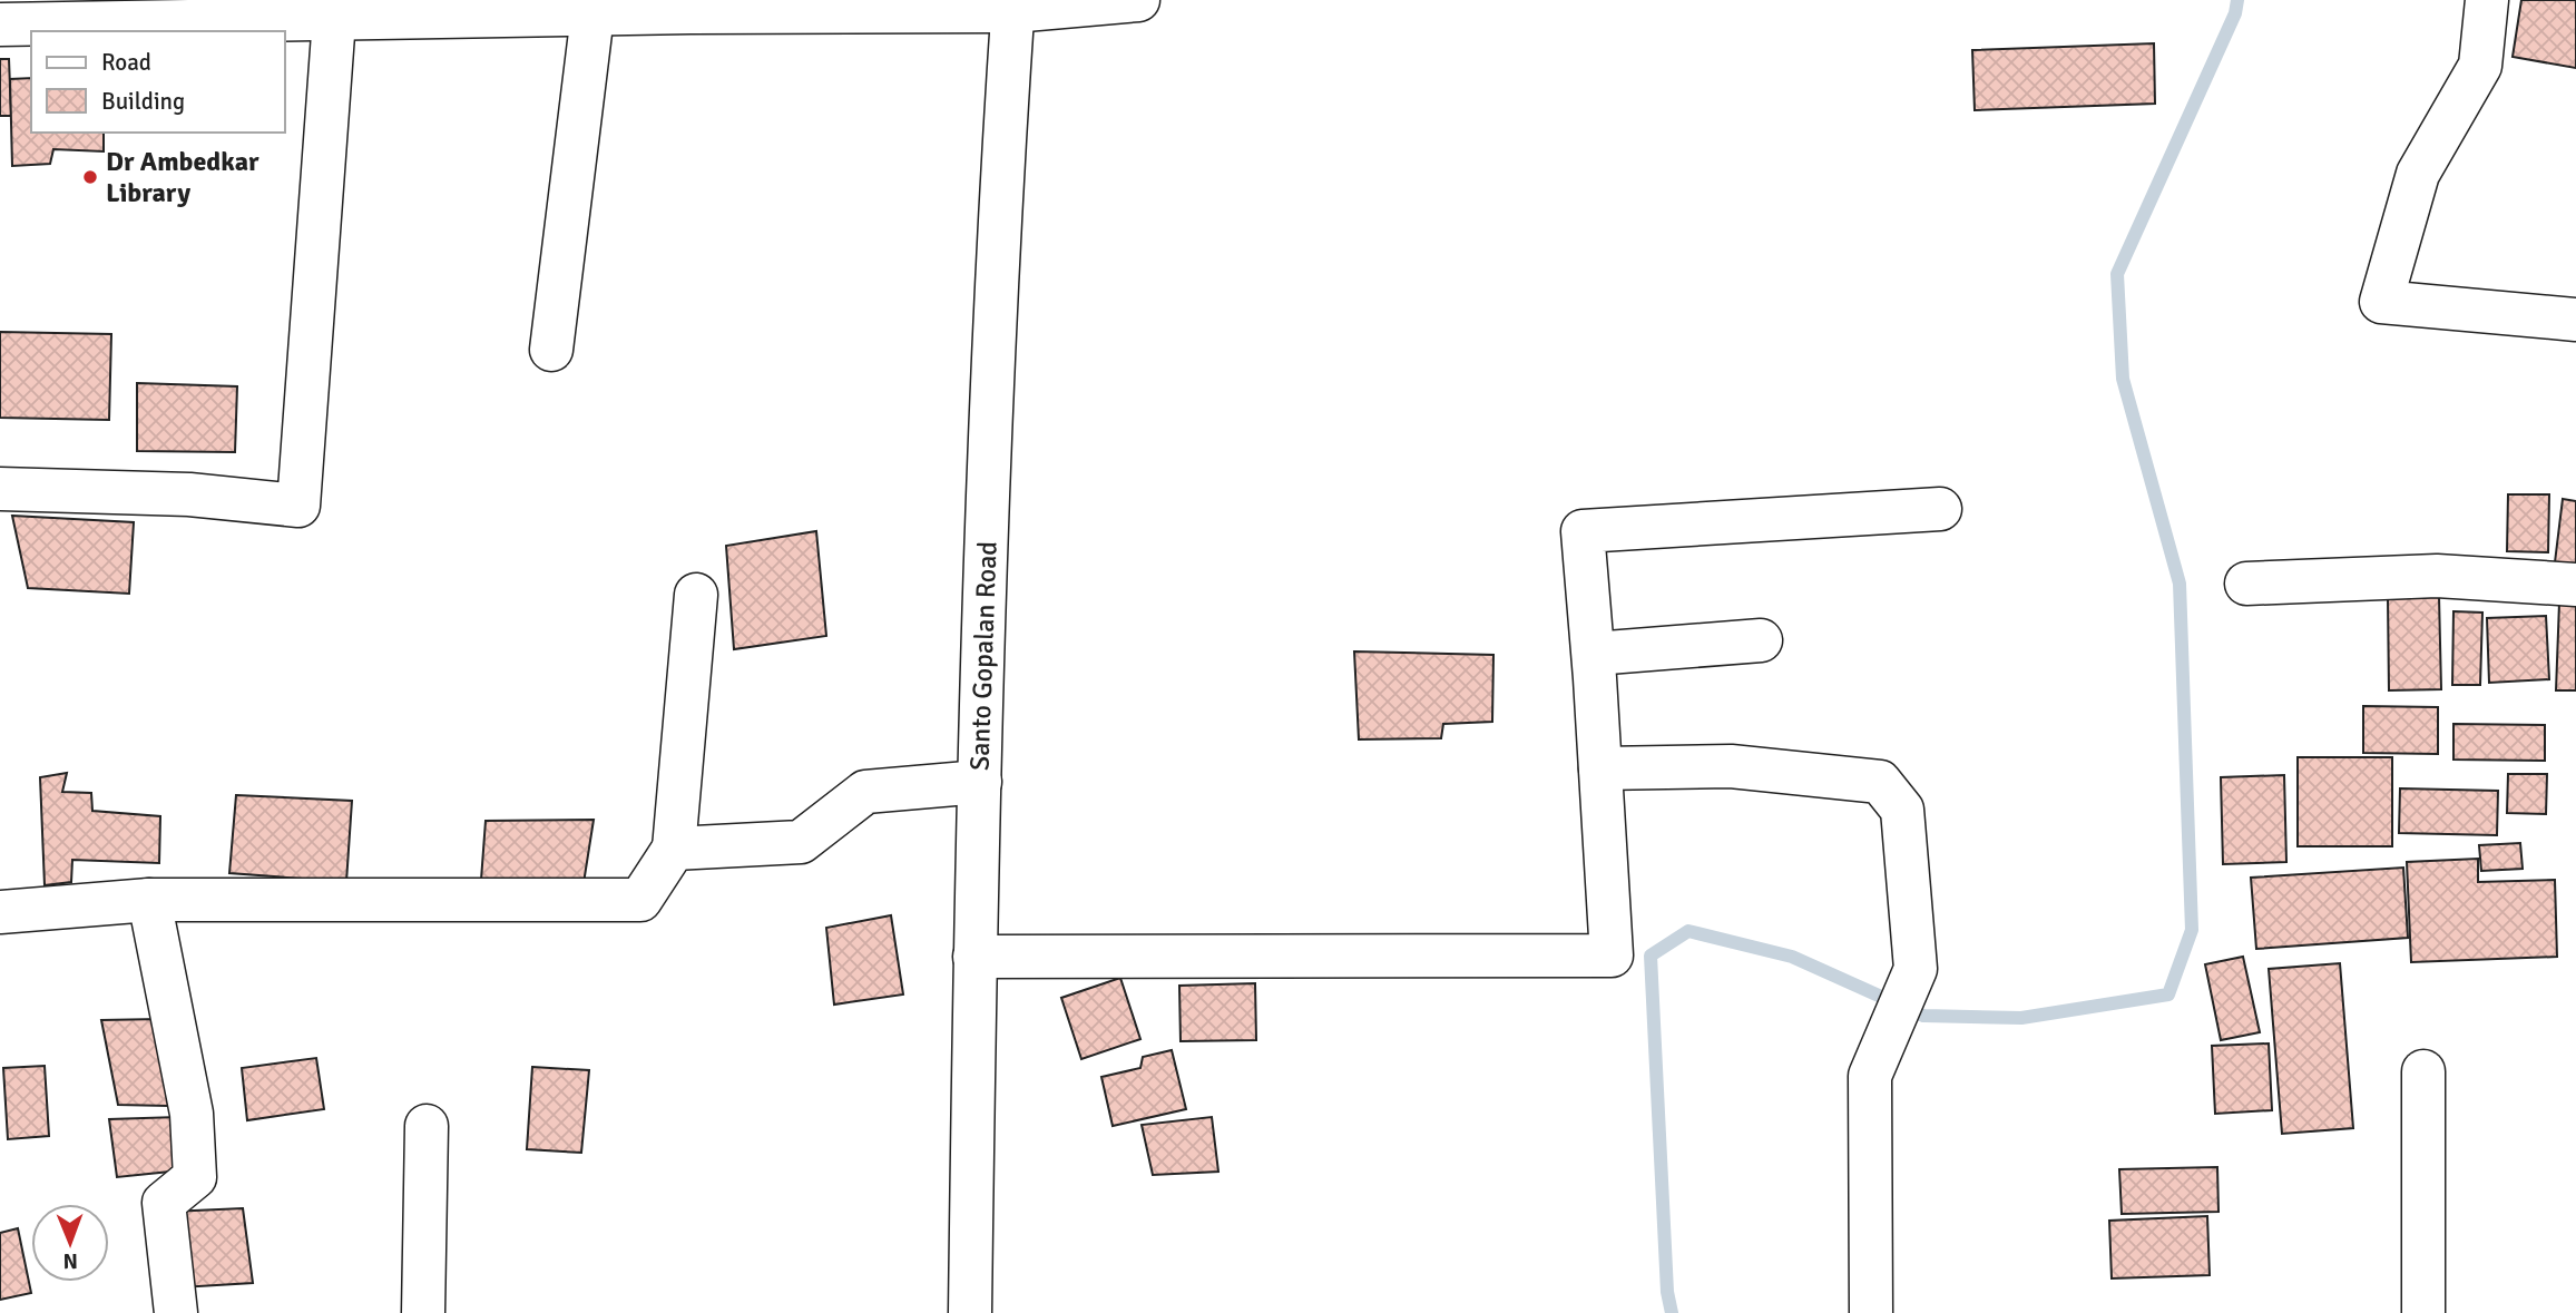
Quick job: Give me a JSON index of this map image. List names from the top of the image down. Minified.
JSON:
{"streets":{"street":["Santo Gopalan Road"]},"places":["Dr Ambedkar Library"],"legend":["Road","Building"],"north":"bottom"}
